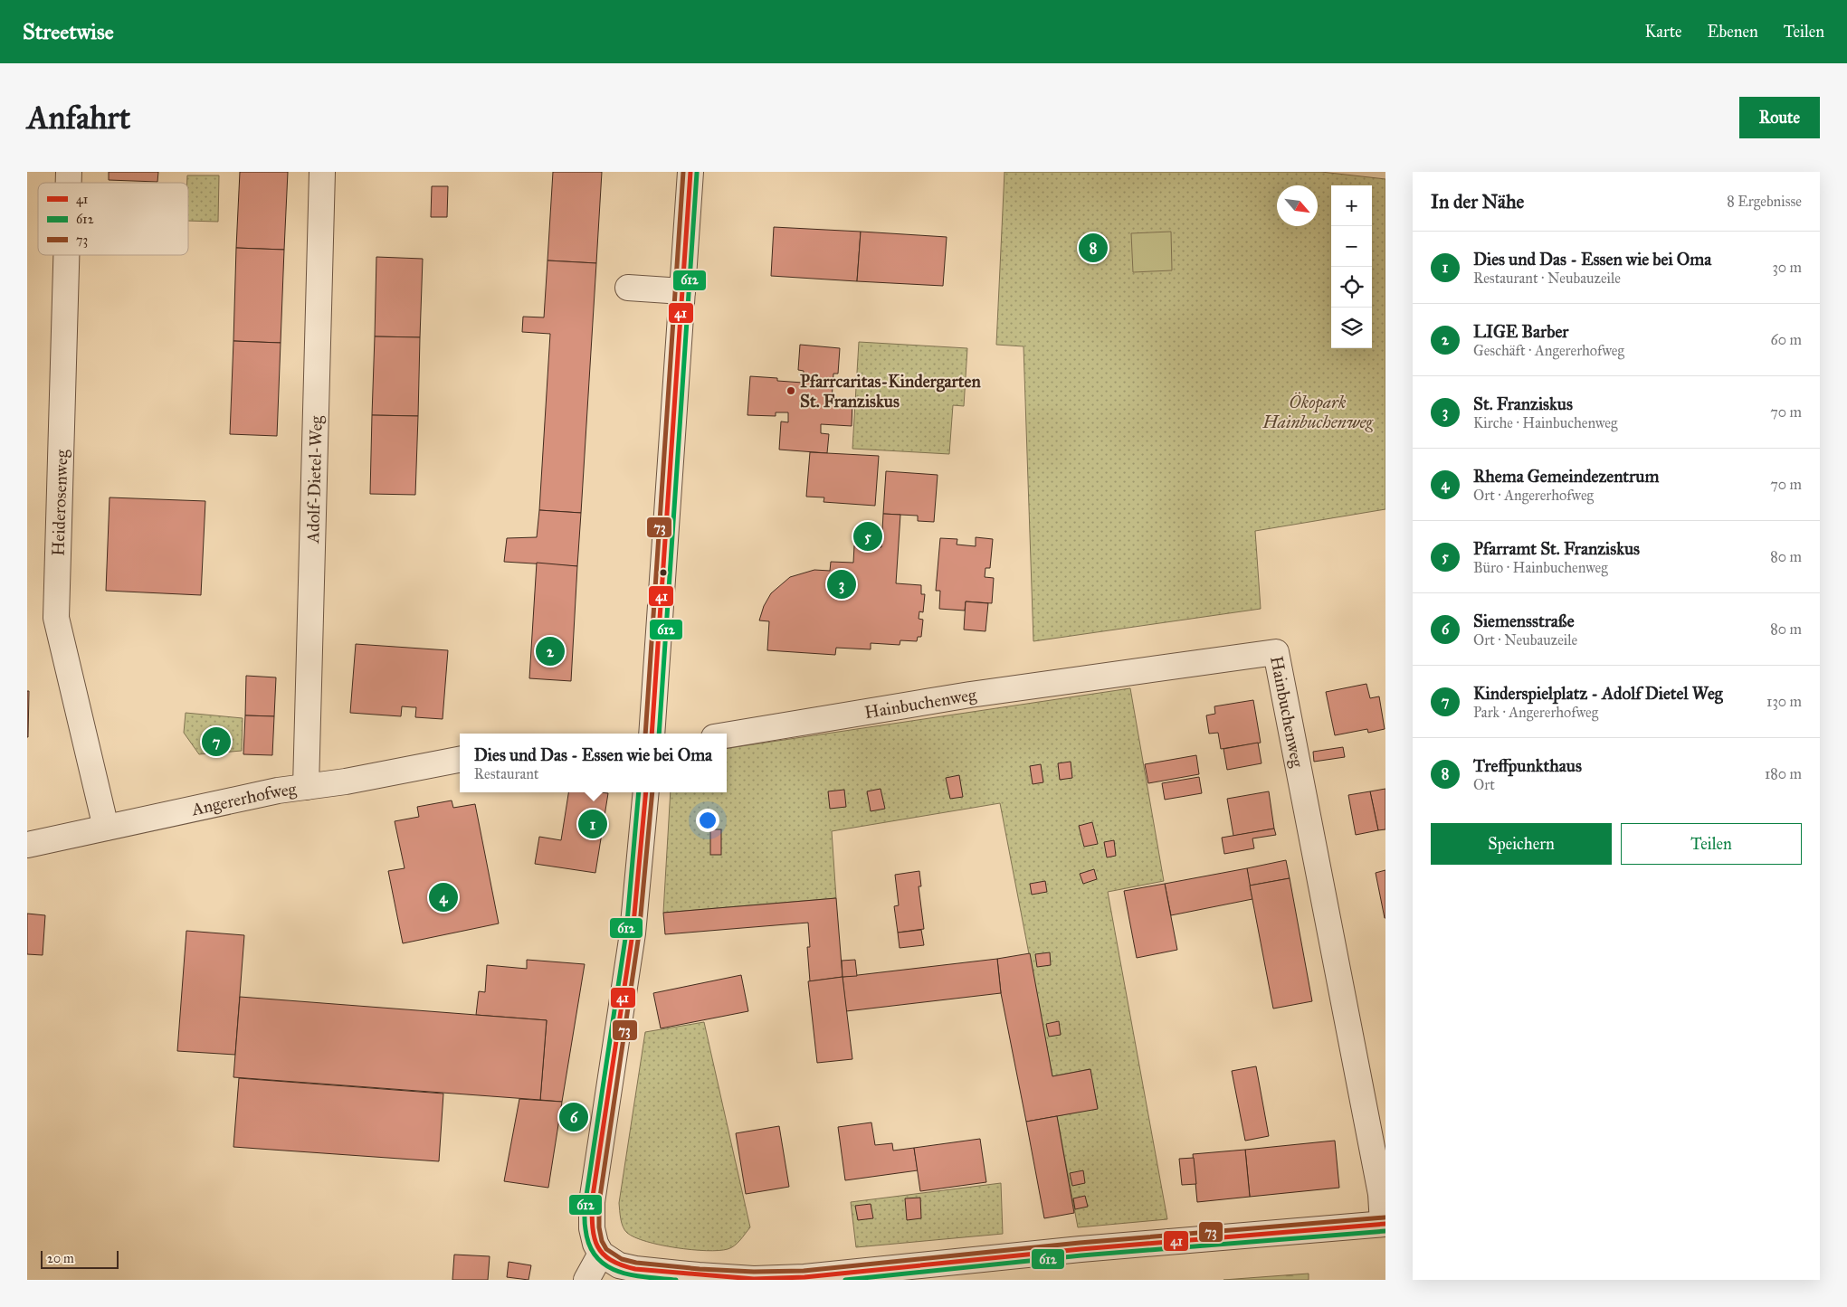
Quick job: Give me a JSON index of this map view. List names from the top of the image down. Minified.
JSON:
{"streets":{"street":["Adolf-Dietel-Weg","Heiderosenweg","Hainbuchenweg","Angererhofweg"]},"crossings":[["Adolf-Dietel-Weg","Angererhofweg"],["Heiderosenweg","Angererhofweg"]],"parks":["Ökopark Hainbuchenweg"],"places":["Pfarrcaritas-Kindergarten St. Franziskus"],"lines":["transit line 41","transit line 73","transit line 612"],"legend":["41","612","73"],"scale_bar":"20 m","north":"bottom right","page":{"header":"Streetwise","nav":["Karte","Ebenen","Teilen"],"buttons":["Route",["Speichern","Teilen"]],"title":"Anfahrt","heading":["In der Nähe","8 Ergebnisse"],"map_buttons":["+","−"],"list":[{"mark":"1","name":"Dies und Das - Essen wie bei Oma","note":"Restaurant · Neubauzeile","value":"30 m"},{"mark":"2","name":"LIGE Barber","note":"Geschäft · Angererhofweg","value":"60 m"},{"mark":"3","name":"St. Franziskus","note":"Kirche · Hainbuchenweg","value":"70 m"},{"mark":"4","name":"Rhema Gemeindezentrum","note":"Ort · Angererhofweg","value":"70 m"},{"mark":"5","name":"Pfarramt St. Franziskus","note":"Büro · Hainbuchenweg","value":"80 m"},{"mark":"6","name":"Siemensstraße","note":"Ort · Neubauzeile","value":"80 m"},{"mark":"7","name":"Kinderspielplatz - Adolf Dietel Weg","note":"Park · Angererhofweg","value":"130 m"},{"mark":"8","name":"Treffpunkthaus","note":"Ort","value":"180 m"}],"pins":["8","5","3","2","7","1","4","6"],"popup":["Dies und Das - Essen wie bei Oma","Restaurant"],"scale":"20 m"}}
